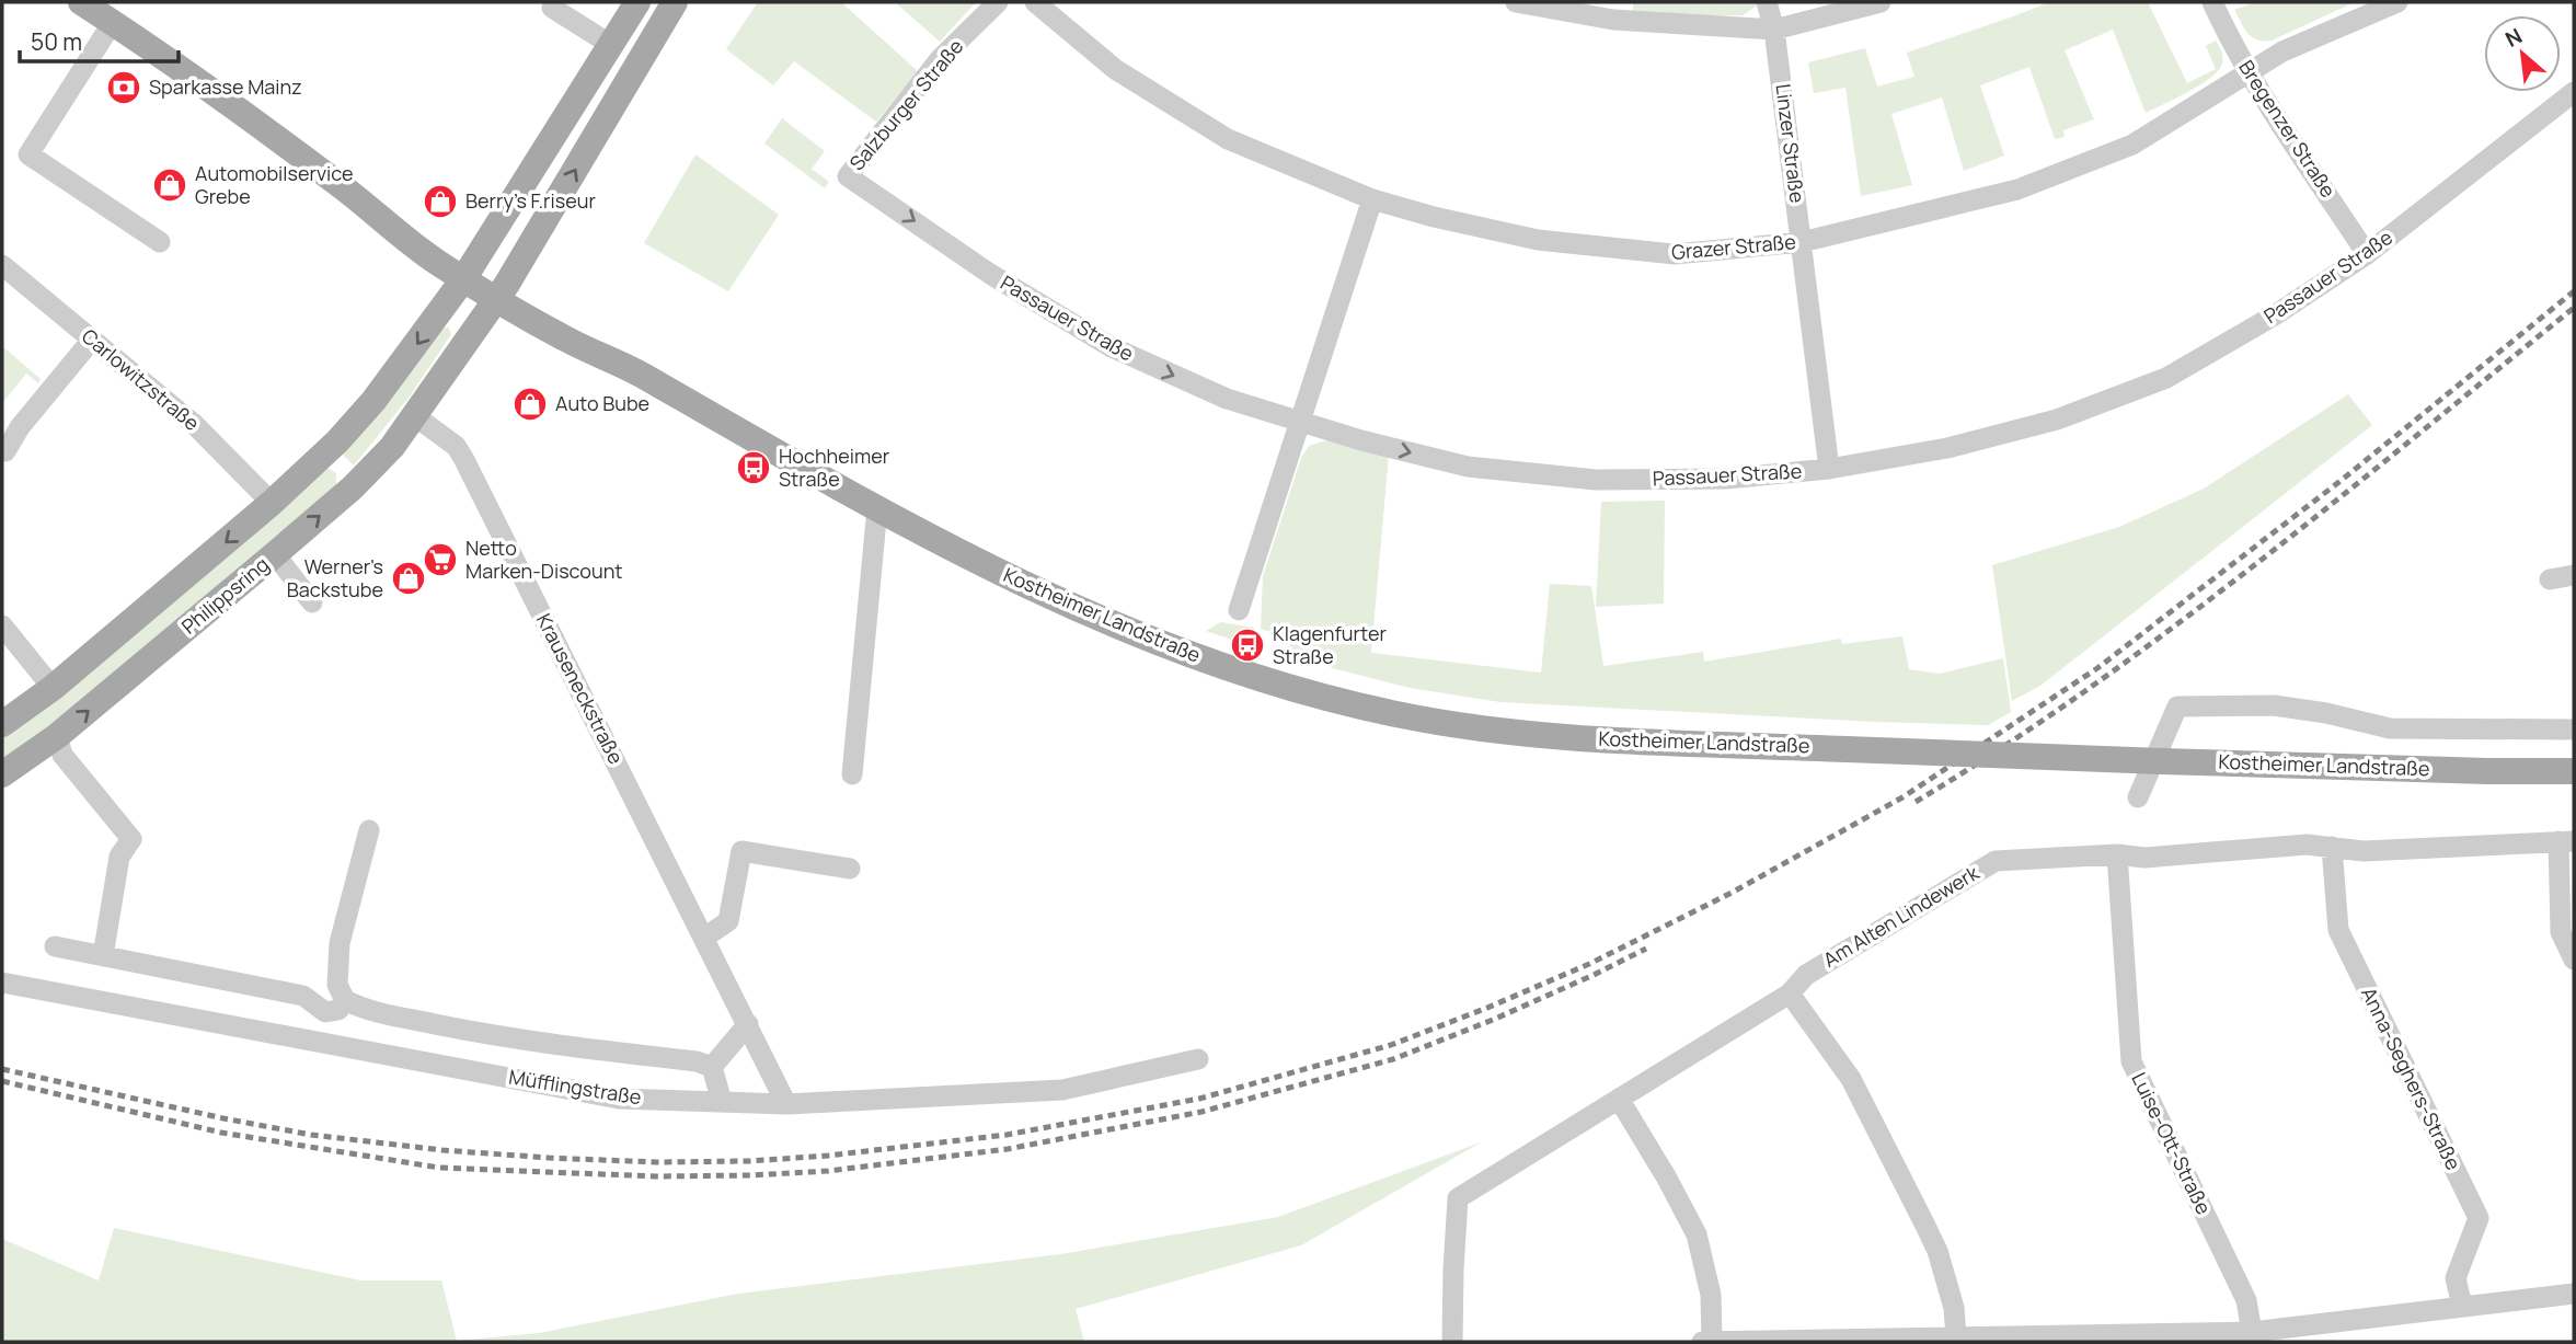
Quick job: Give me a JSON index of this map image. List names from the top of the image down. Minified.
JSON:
{"streets":{"main road":["Philippsring","Kostheimer Landstraße"],"street":["Salzburger Straße","Bregenzer Straße","Linzer Straße","Grazer Straße","Passauer Straße","Carlowitzstraße","Krauseneckstraße","Am Alten Lindewerk","Anna-Seghers-Straße","Müfflingstraße","Luise-Ott-Straße"]},"crossings":[["Salzburger Straße","Passauer Straße"],["Bregenzer Straße","Grazer Straße"],["Bregenzer Straße","Passauer Straße"],["Linzer Straße","Grazer Straße"],["Linzer Straße","Passauer Straße"],["Philippsring","Kostheimer Landstraße"],["Philippsring","Krauseneckstraße"],["Krauseneckstraße","Müfflingstraße"],["Am Alten Lindewerk","Anna-Seghers-Straße"],["Am Alten Lindewerk","Luise-Ott-Straße"]],"one_way":["Passauer Straße"],"places":{"bank":["Sparkasse Mainz"],"shop":["Automobilservice Grebe","Berry's F.riseur","Auto Bube","Werner's Backstube"],"bus stop":["Hochheimer Straße","Klagenfurter Straße"],"supermarket":["Netto Marken-Discount"]},"scale_bar":"50 m","north":"top left"}
